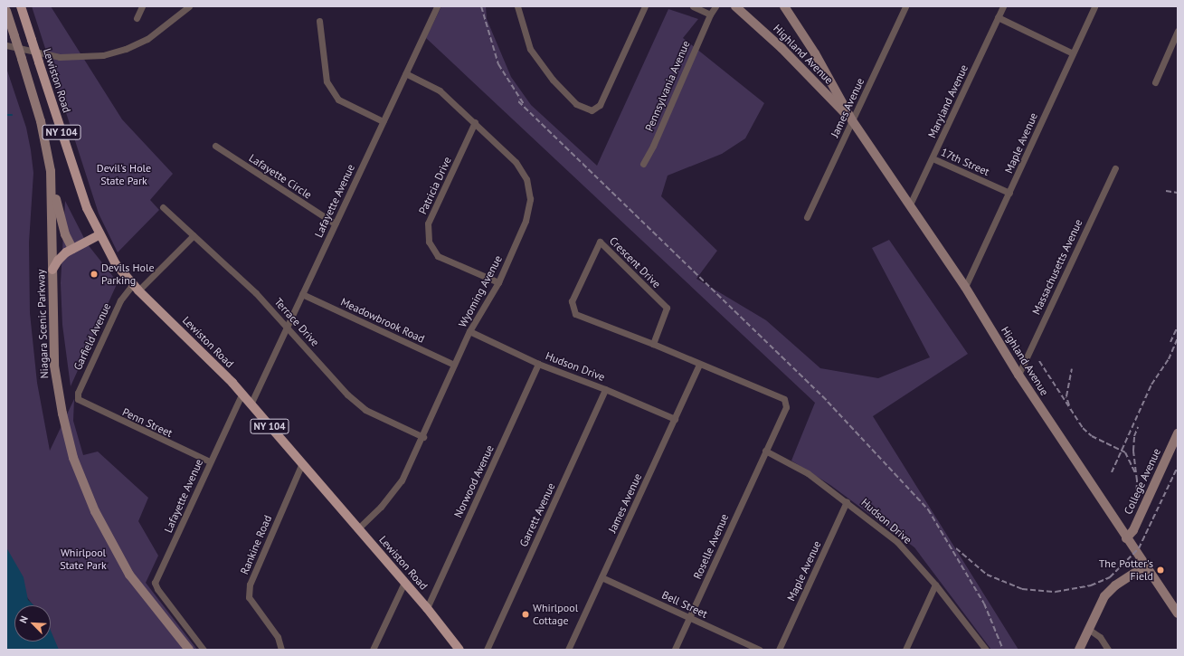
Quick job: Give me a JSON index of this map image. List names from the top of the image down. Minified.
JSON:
{"streets":{"main road":["Highland Avenue","Lewiston Road","NY 104","Niagara Scenic Parkway","College Avenue"],"street":["Pennsylvania Avenue","Maryland Avenue","James Avenue","Maple Avenue","17th Street","Lafayette Circle","Patricia Drive","Lafayette Avenue","Crescent Drive","Massachusetts Avenue","Wyoming Avenue","Meadowbrook Road","Terrace Drive","Garfield Avenue","Hudson Drive","Penn Street","Norwood Avenue","Garrett Avenue","Rankine Road","Roselle Avenue","Bell Street"]},"crossings":[["Highland Avenue","Maryland Avenue"],["Highland Avenue","James Avenue"],["Highland Avenue","Maple Avenue"],["Highland Avenue","Massachusetts Avenue"],["Highland Avenue","College Avenue"],["Lewiston Road","Lafayette Avenue"],["Lewiston Road","Wyoming Avenue"],["Lewiston Road","Garfield Avenue"],["Lewiston Road","Norwood Avenue"],["Lewiston Road","Rankine Road"],["Maryland Avenue","17th Street"],["James Avenue","Crescent Drive"],["James Avenue","Hudson Drive"],["James Avenue","Bell Street"],["Maple Avenue","17th Street"],["Maple Avenue","Hudson Drive"],["Lafayette Circle","Lafayette Avenue"],["Patricia Drive","Wyoming Avenue"],["Lafayette Avenue","Wyoming Avenue"],["Lafayette Avenue","Meadowbrook Road"],["Lafayette Avenue","Terrace Drive"],["Lafayette Avenue","Penn Street"],["Crescent Drive","Hudson Drive"],["Crescent Drive","Roselle Avenue"],["Wyoming Avenue","Meadowbrook Road"],["Wyoming Avenue","Terrace Drive"],["Wyoming Avenue","Hudson Drive"],["Terrace Drive","Garfield Avenue"],["Garfield Avenue","Penn Street"],["Hudson Drive","Norwood Avenue"],["Hudson Drive","Garrett Avenue"],["Hudson Drive","Roselle Avenue"],["Roselle Avenue","Bell Street"]],"parks":["Devil's Hole State Park","Whirlpool State Park"],"places":["Devils Hole Parking","The Potter's Field","Whirlpool Cottage"],"north":"top left"}
